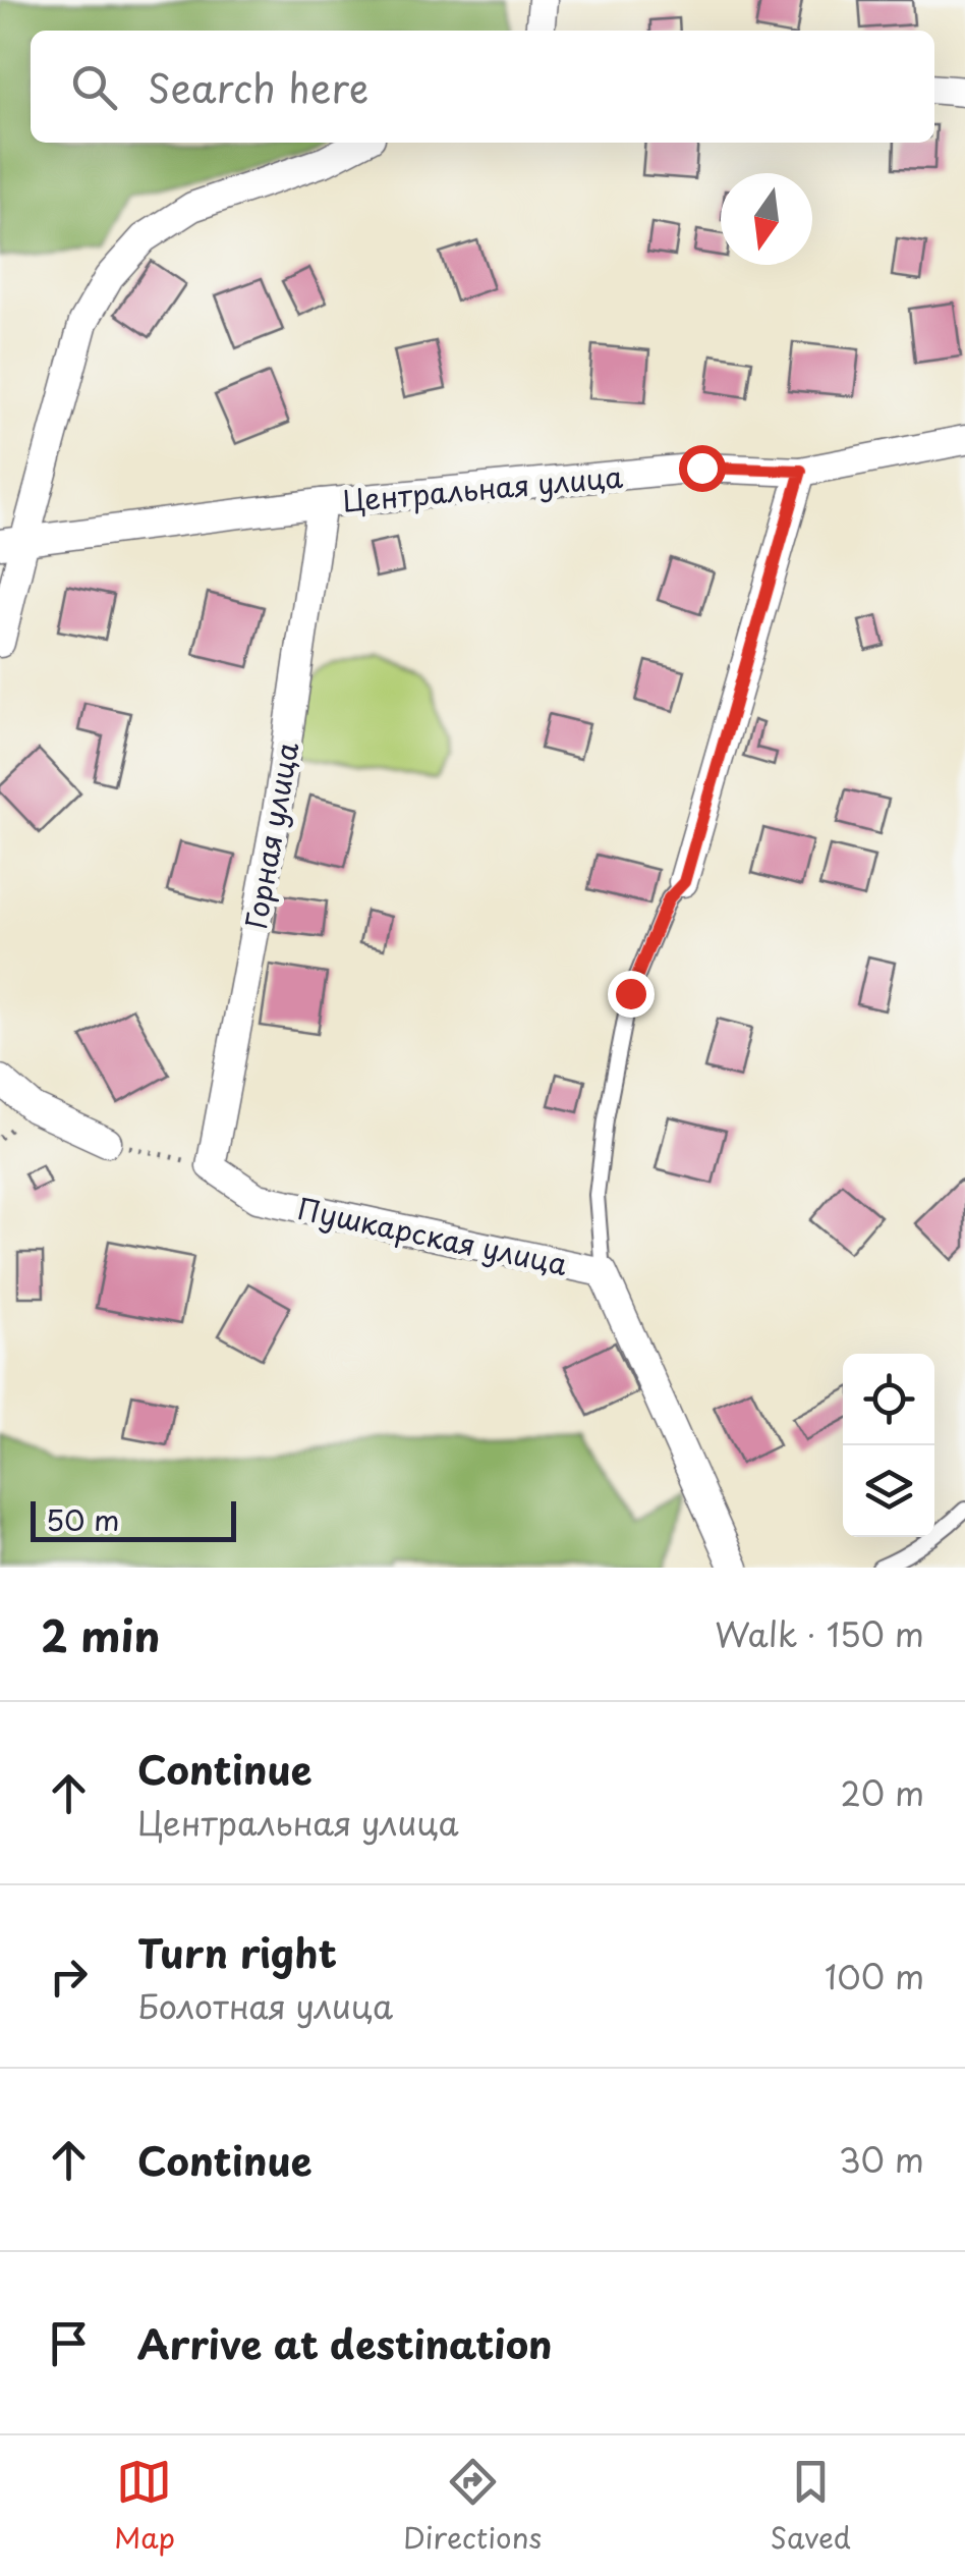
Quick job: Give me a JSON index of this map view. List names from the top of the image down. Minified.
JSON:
{"streets":{"street":["Центральная улица","Горная улица","Пушкарская улица"]},"crossings":[["Центральная улица","Горная улица"],["Горная улица","Пушкарская улица"]],"scale_bar":"50 m","north":"bottom","page":{"search":"Search here","scale":"50 m","heading":["2 min","Walk · 150 m"],"list":[["Continue","Центральная улица","20 m"],["Turn right","Болотная улица","100 m"],["Continue","30 m"],"Arrive at destination"],"nav":["Map","Directions","Saved"]}}
